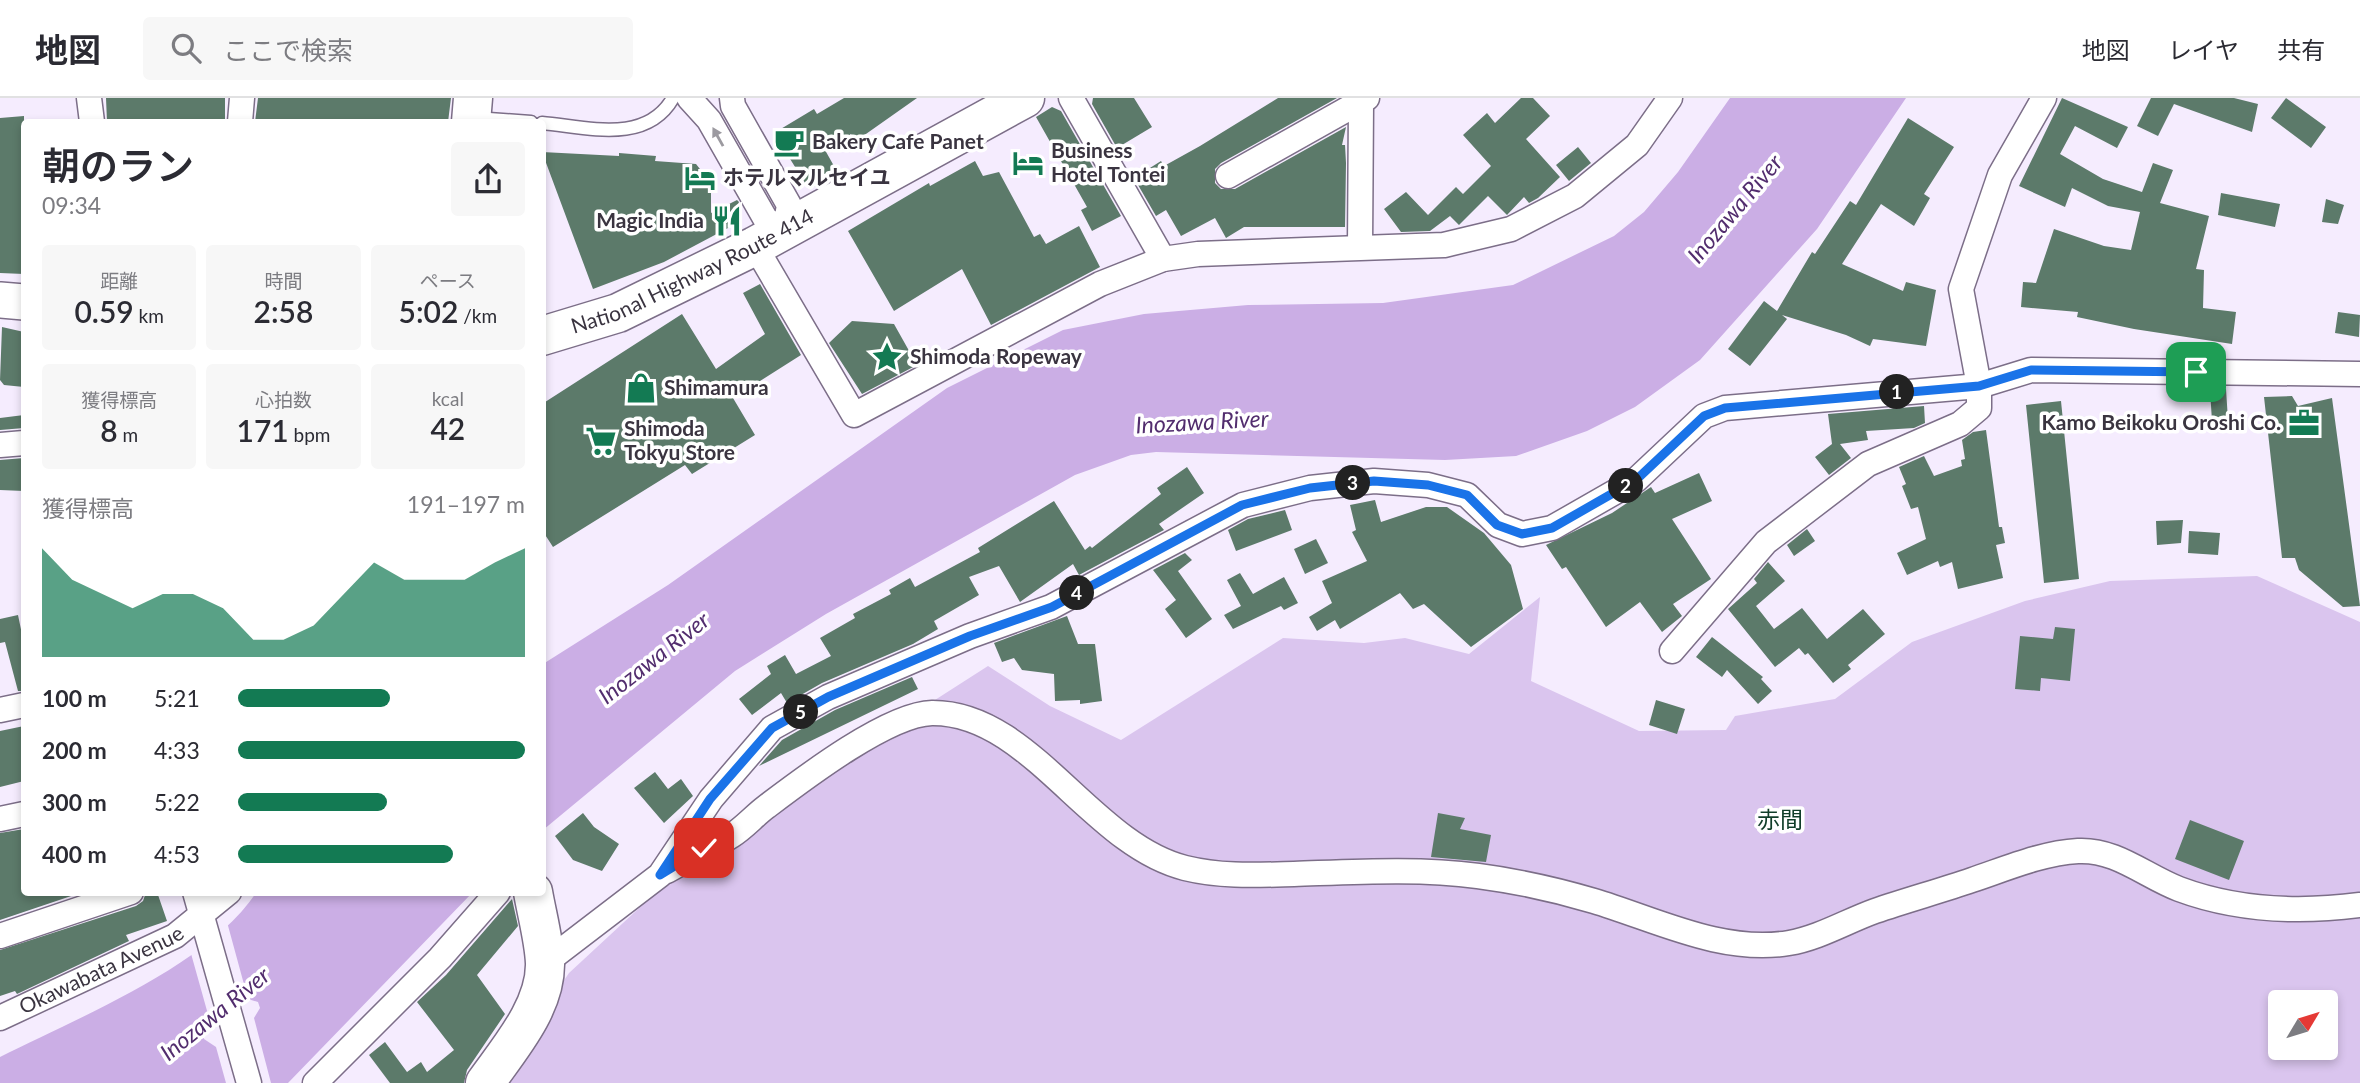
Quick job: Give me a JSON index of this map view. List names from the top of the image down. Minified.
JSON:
{"streets":{"highway":["National Highway Route 414"],"street":["Okawabata Avenue"]},"districts":["赤間"],"water":["Inozawa River"],"places":{"cafe":["Bakery Cafe Panet"],"hotel":["Business Hotel Tontei","ホテルマルセイユ"],"restaurant":["Magic India"],"place":["Shimoda Ropeway"],"shop":["Shimamura"],"office":["Kamo Beikoku Oroshi Co."],"supermarket":["Shimoda Tokyu Store"]},"north":"top right","page":{"header":"地図","search":"ここで検索","nav":["地図","レイヤ","共有"],"heading":["朝のラン","09:34"],"stats":[["距離","0.59 km"],["時間","2:58"],["ペース","5:02 /km"],["獲得標高","8 m"],["心拍数","171 bpm"],["kcal","42"]],"pins":["1","3","2","4","5"],"chart":["獲得標高","191–197 m"],"list":[{"name":"100 m","note":"5:21"},{"name":"200 m","note":"4:33"},{"name":"300 m","note":"5:22"},{"name":"400 m","note":"4:53"}]}}
